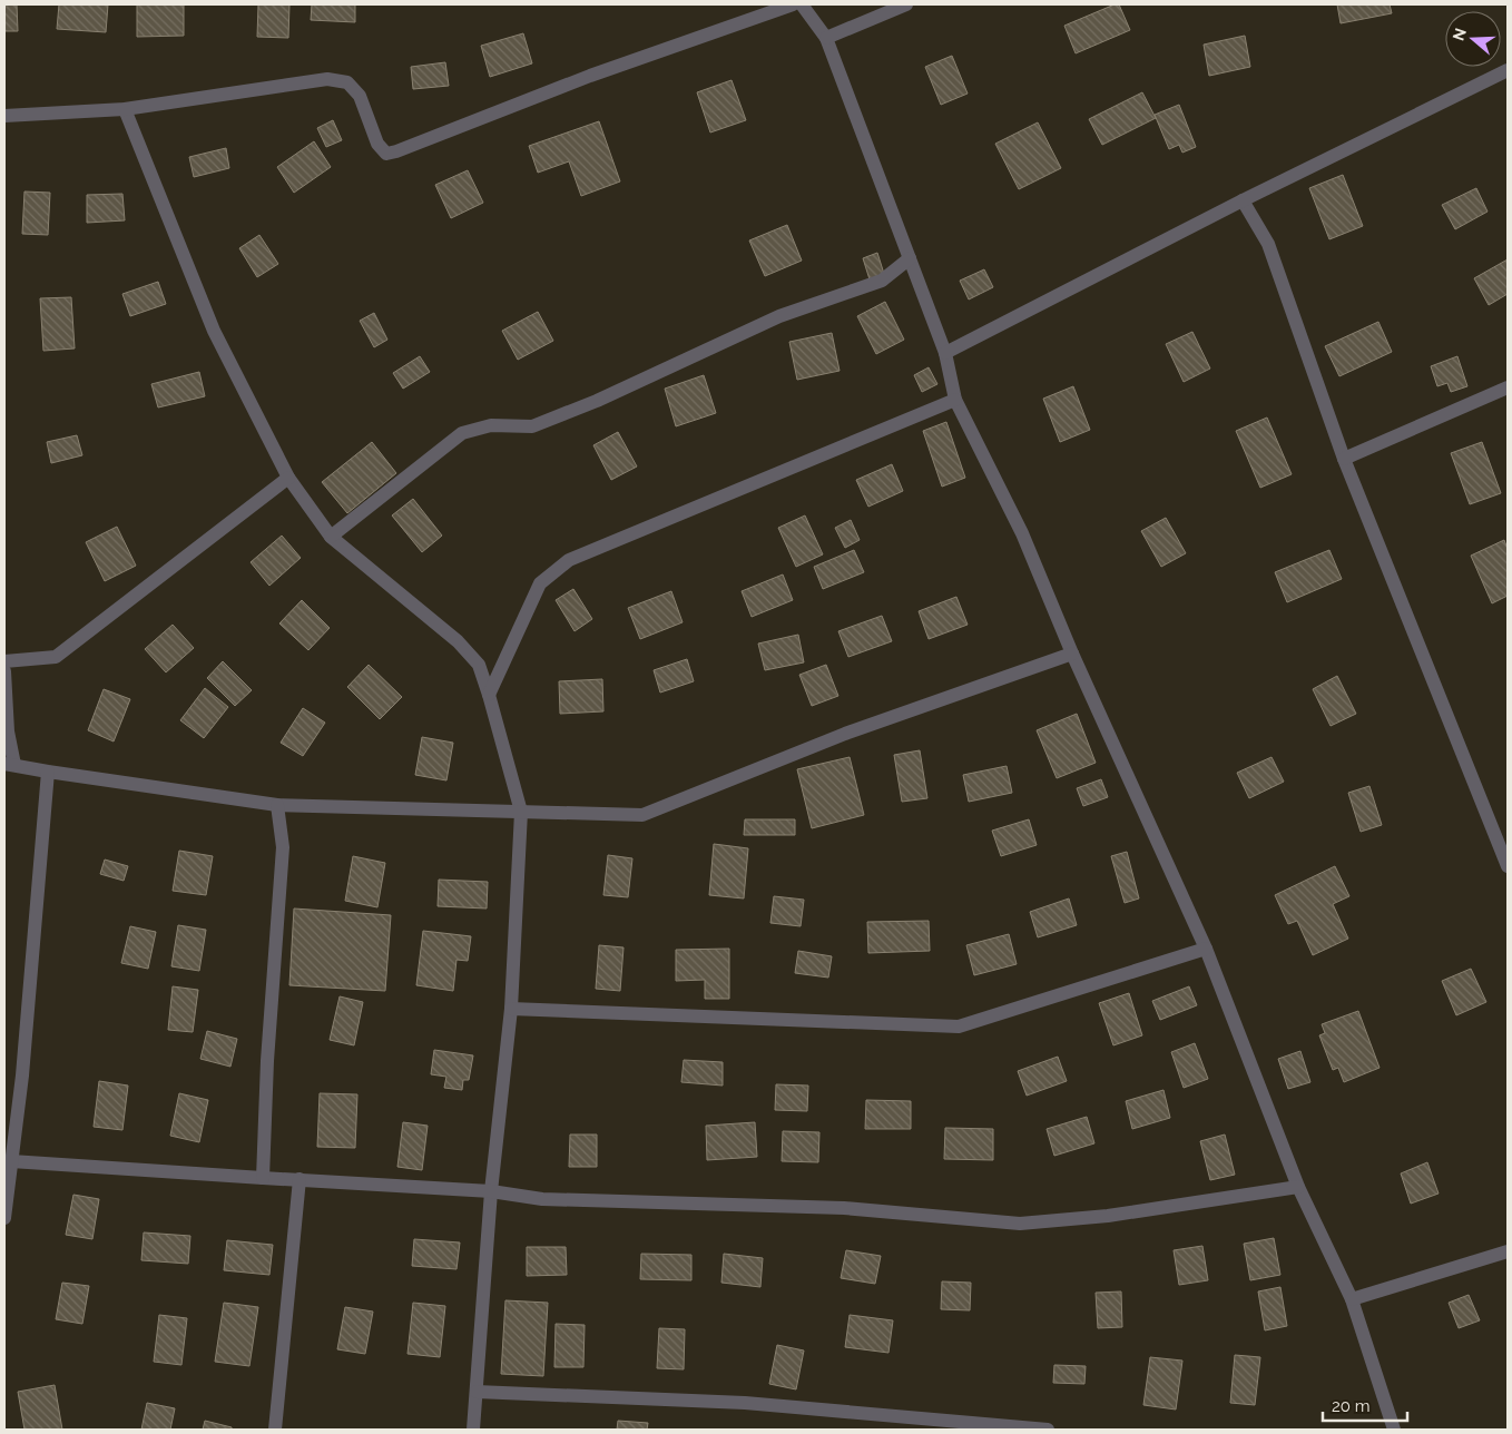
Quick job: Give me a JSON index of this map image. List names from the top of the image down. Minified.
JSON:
{"scale_bar":"20 m","north":"left"}
